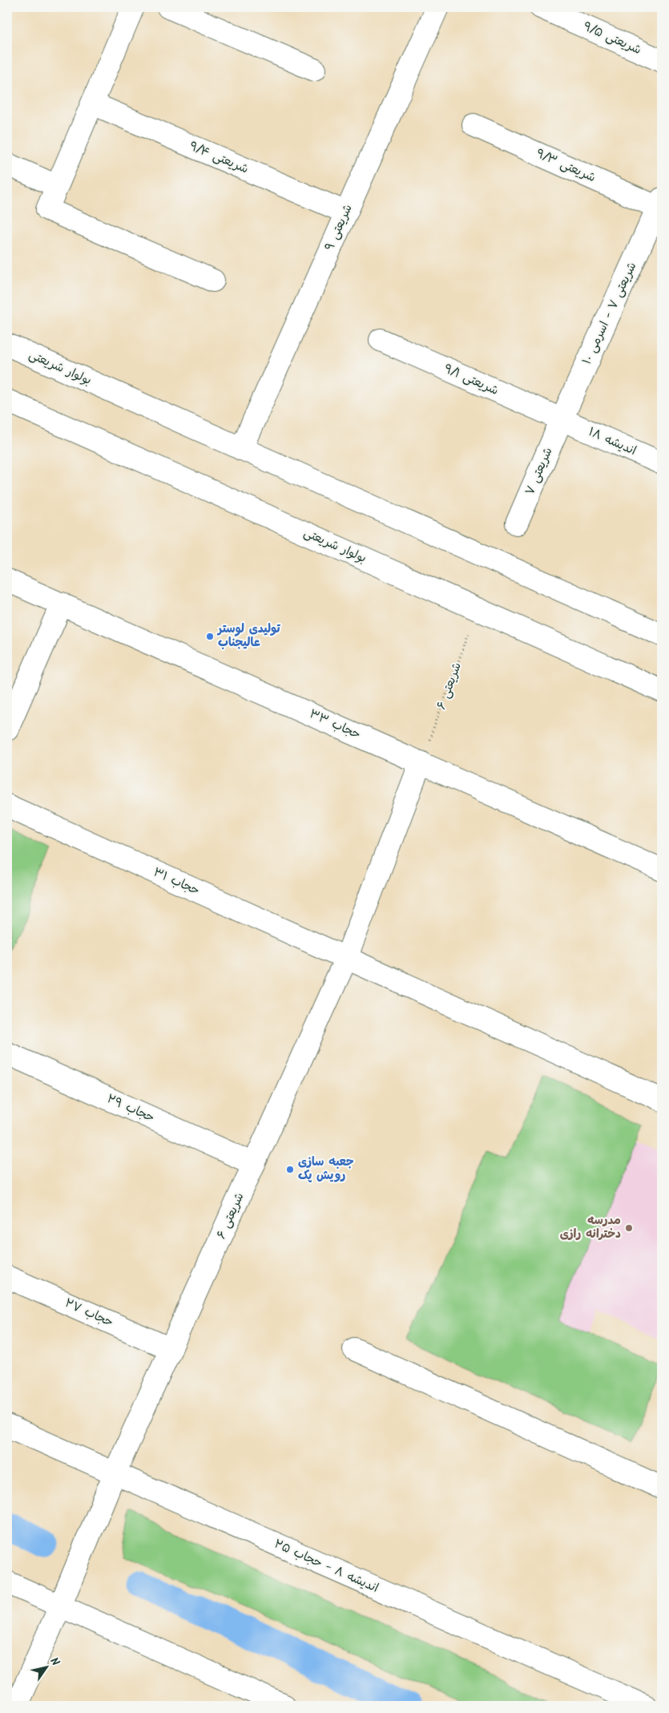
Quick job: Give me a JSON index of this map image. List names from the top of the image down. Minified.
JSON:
{"streets":{"street":["شریعتی ۹/۵","شریعتی ۹/۴","شریعتی ۹/۳","شریعتی ۹","شریعتی ۷ - اسرمی ۱۰","بولوار شریعتی","شریعتی ۹/۱","اندیشه ۱۸","شریعتی ۷","شریعتی ۶","حجاب ۳۳","حجاب ۳۱","حجاب ۲۹","حجاب ۲۷","اندیشه ۸ - حجاب ۲۵"]},"crossings":[["شریعتی ۹/۴","شریعتی ۹"],["شریعتی ۹/۳","شریعتی ۷ - اسرمی ۱۰"],["شریعتی ۹","بولوار شریعتی"],["شریعتی ۷ - اسرمی ۱۰","شریعتی ۹/۱"],["شریعتی ۷ - اسرمی ۱۰","اندیشه ۱۸"],["شریعتی ۷ - اسرمی ۱۰","شریعتی ۷"],["بولوار شریعتی","شریعتی ۶"],["شریعتی ۹/۱","اندیشه ۱۸"],["شریعتی ۹/۱","شریعتی ۷"],["اندیشه ۱۸","شریعتی ۷"],["شریعتی ۶","حجاب ۳۳"],["شریعتی ۶","حجاب ۳۱"],["شریعتی ۶","حجاب ۲۹"],["شریعتی ۶","حجاب ۲۷"],["شریعتی ۶","اندیشه ۸ - حجاب ۲۵"]],"places":["تولیدی لوستر عالیجناب","جعبه سازی رویش پک","مدرسه دخترانه رازی"],"north":"top right"}
